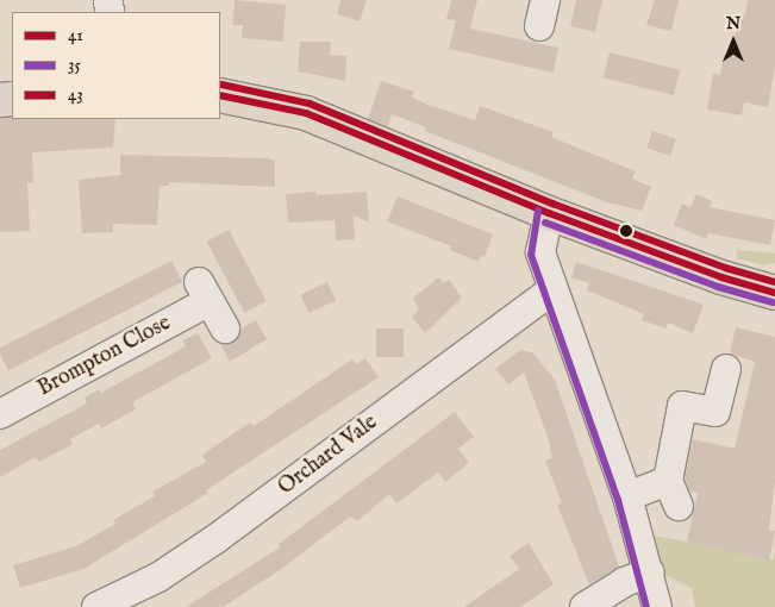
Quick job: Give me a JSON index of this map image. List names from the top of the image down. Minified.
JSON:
{"streets":{"street":["Brompton Close","Orchard Vale"]},"lines":["transit line 43","transit line 41","transit line 35"],"legend":["41","35","43"],"north":"top"}
